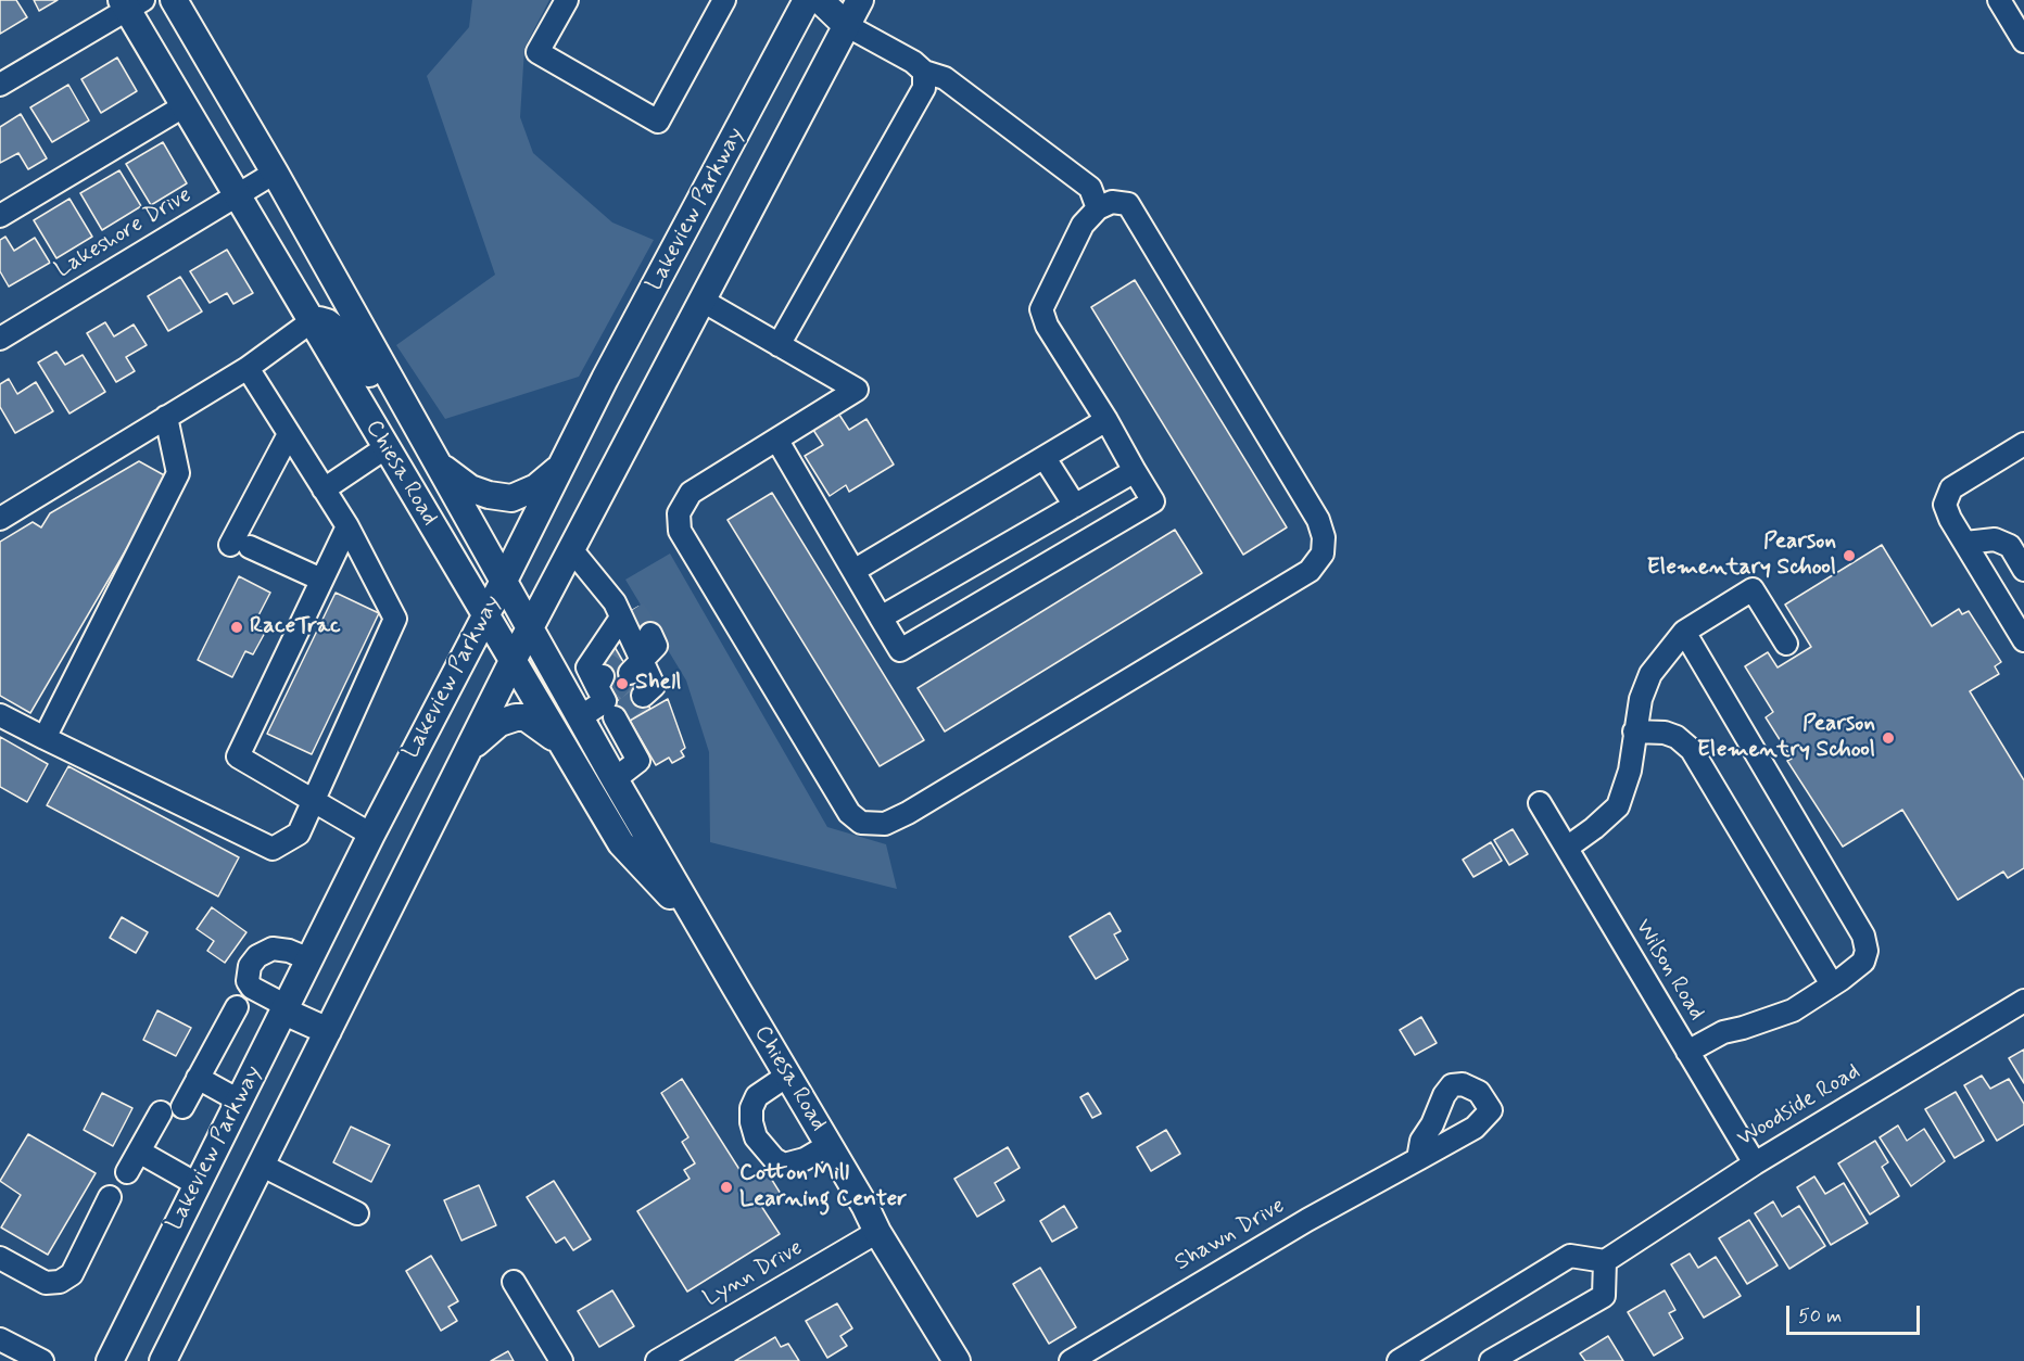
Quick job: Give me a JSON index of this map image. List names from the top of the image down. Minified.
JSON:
{"streets":{"main road":["Lakeview Parkway","Chiesa Road"],"street":["Lakeshore Drive","Wilson Road","Woodside Road","Shawn Drive","Lynn Drive"]},"crossings":[["Lakeview Parkway","Chiesa Road"],["Lakeshore Drive","Chiesa Road"],["Chiesa Road","Lynn Drive"],["Wilson Road","Woodside Road"]],"places":["Pearson Elementary School","RaceTrac","Shell","Pearson Elementry School","Cotton Mill Learning Center"],"scale_bar":"50 m"}
